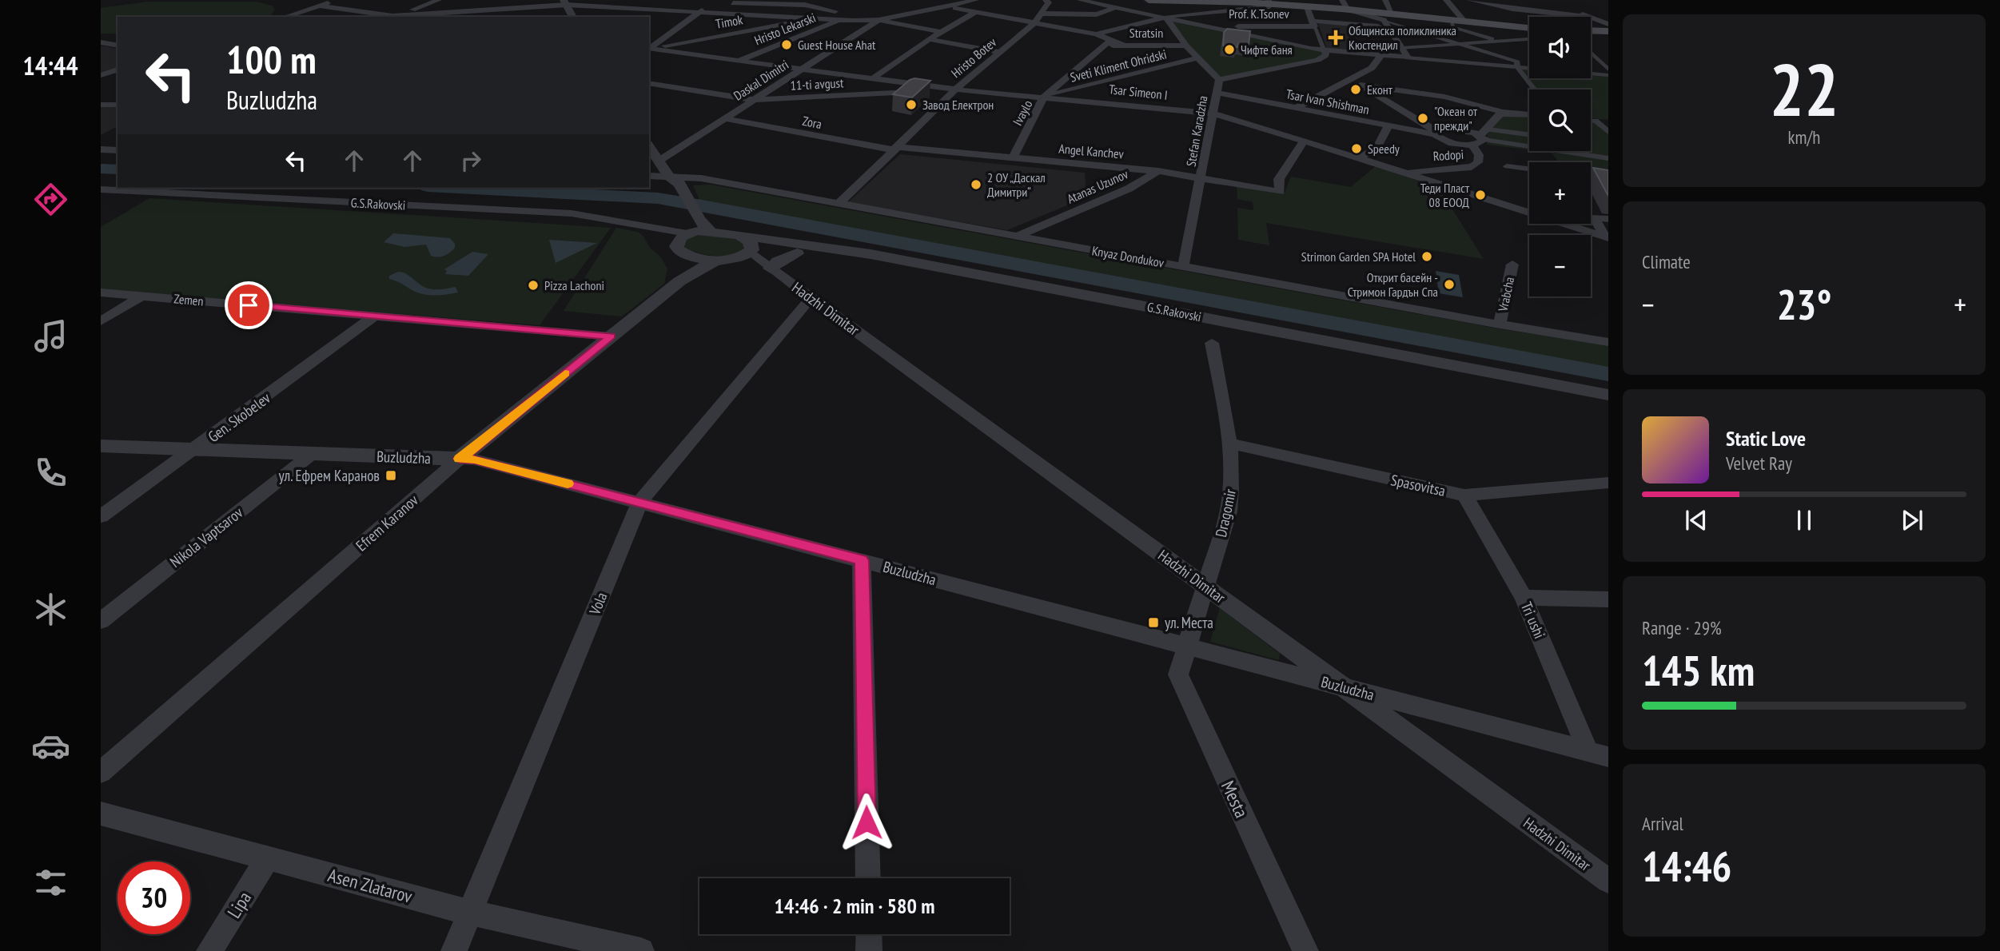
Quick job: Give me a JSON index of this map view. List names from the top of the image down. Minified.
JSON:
{"streets":{"street":["Prof. K.Tsonev","Timok","Hristo Lekarski","Stratsin","Hristo Botev","Sveti Kliment Ohridski","Daskal Dimitri","11-ti avgust","Tsar Simeon I","Tsar Ivan Shishman","Ivaylo","Zora","Stefan Karadzha","Angel Kanchev","Rodopi","Atanas Uzunov","G.S.Rakovski","Knyaz Dondukov","Vrabcha","Zemen","Hadzhi Dimitar","Gen. Skobelev","Buzludzha","Spasovitsa","Dragomir","Efrem Karanov","Nikola Vaptsarov","Vola","Tri ushi","Mesta","Asen Zlatarov","Lipa"]},"crossings":[["Hristo Lekarski","Tsar Simeon I"],["Stratsin","Ivaylo"],["Stratsin","Stefan Karadzha"],["Hristo Botev","11-ti avgust"],["Hristo Botev","Tsar Simeon I"],["Hristo Botev","Zora"],["Hristo Botev","Angel Kanchev"],["Hristo Botev","Knyaz Dondukov"],["Sveti Kliment Ohridski","Tsar Simeon I"],["Sveti Kliment Ohridski","Ivaylo"],["Sveti Kliment Ohridski","Stefan Karadzha"],["Daskal Dimitri","11-ti avgust"],["Daskal Dimitri","Tsar Simeon I"],["Daskal Dimitri","Zora"],["11-ti avgust","Tsar Simeon I"],["Tsar Simeon I","Ivaylo"],["Tsar Simeon I","Stefan Karadzha"],["Tsar Simeon I","Angel Kanchev"],["Tsar Simeon I","Rodopi"],["Tsar Ivan Shishman","Stefan Karadzha"],["Ivaylo","Angel Kanchev"],["Zora","Angel Kanchev"],["Stefan Karadzha","Angel Kanchev"],["Stefan Karadzha","Knyaz Dondukov"],["Angel Kanchev","Atanas Uzunov"],["Atanas Uzunov","Knyaz Dondukov"],["Knyaz Dondukov","Vrabcha"],["Zemen","Gen. Skobelev"],["Zemen","Efrem Karanov"],["Hadzhi Dimitar","Buzludzha"],["Hadzhi Dimitar","Dragomir"],["Hadzhi Dimitar","Vola"],["Gen. Skobelev","Buzludzha"],["Buzludzha","Dragomir"],["Buzludzha","Efrem Karanov"],["Buzludzha","Nikola Vaptsarov"],["Buzludzha","Vola"],["Buzludzha","Tri ushi"],["Buzludzha","Mesta"],["Spasovitsa","Dragomir"],["Spasovitsa","Tri ushi"],["Dragomir","Mesta"],["Vola","Asen Zlatarov"],["Asen Zlatarov","Lipa"]],"places":{"health":["Общинска поликлиника Кюстендил"],"other":["Guest House Ahat","Чифте баня","Еконт","Завод Електрон","\"Океан от прежди\"","Speedy","2 ОУ „Даскал Димитри“","Теди Пласт 08 ЕООД","Strimon Garden SPA Hotel","Открит басейн - Стримон Гардън Спа","Pizza Lachoni"],"transit":["ул. Ефрем Каранов","ул. Места"]},"page":{"tabs":"14:44","tile":[["22","km/h"],"Climate",["Range · 29%","145 km"],["Arrival","14:46"]],"map_buttons":["+","−"],"turn":["100 m","Buzludzha"],"heat":["−","23°","+"],"song":["Static Love","Velvet Ray"],"limit":"30","trip":"14:46 · 2 min · 580 m"}}
